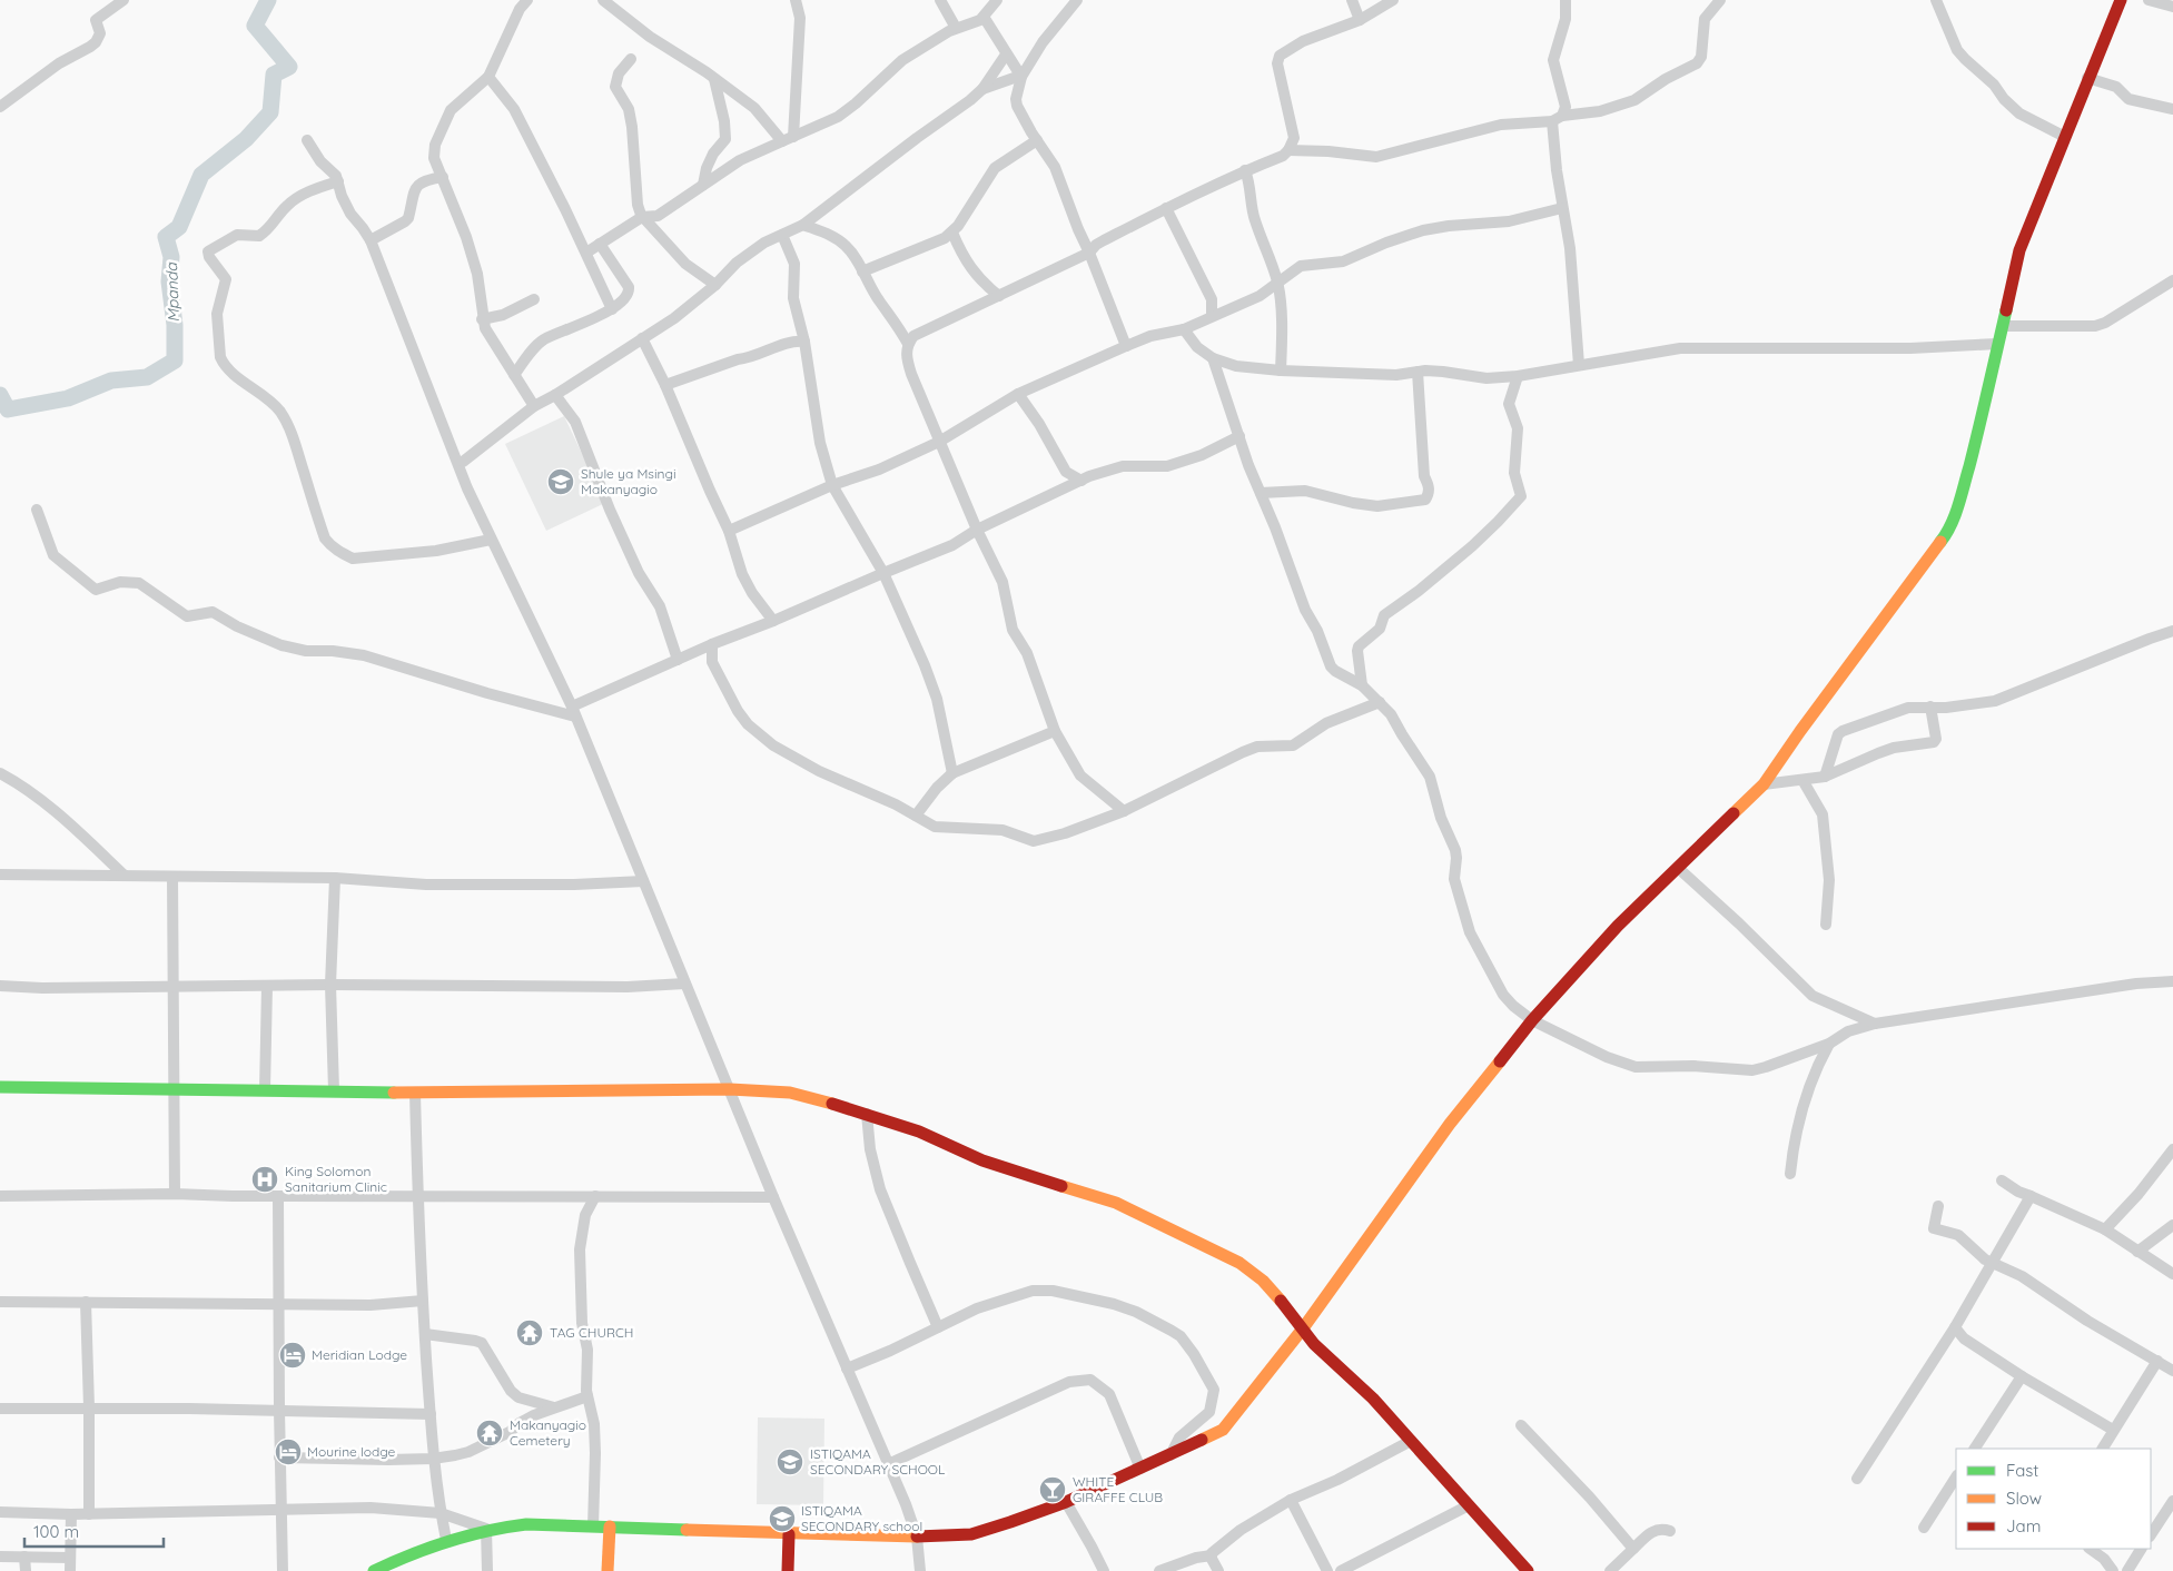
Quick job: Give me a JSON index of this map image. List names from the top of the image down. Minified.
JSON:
{"water":["Mpanda"],"places":{"school or university":["Shule ya Msingi Makanyagio","ISTIQAMA SECONDARY SCHOOL","ISTIQAMA SECONDARY school"],"hospital":["King Solomon Sanitarium Clinic"],"temple":["TAG CHURCH","Makanyagio Cemetery"],"hotel":["Meridian Lodge","Mourine lodge"],"bar":["WHITE GIRAFFE CLUB"]},"legend":["Fast","Slow","Jam"],"scale_bar":"100 m"}
